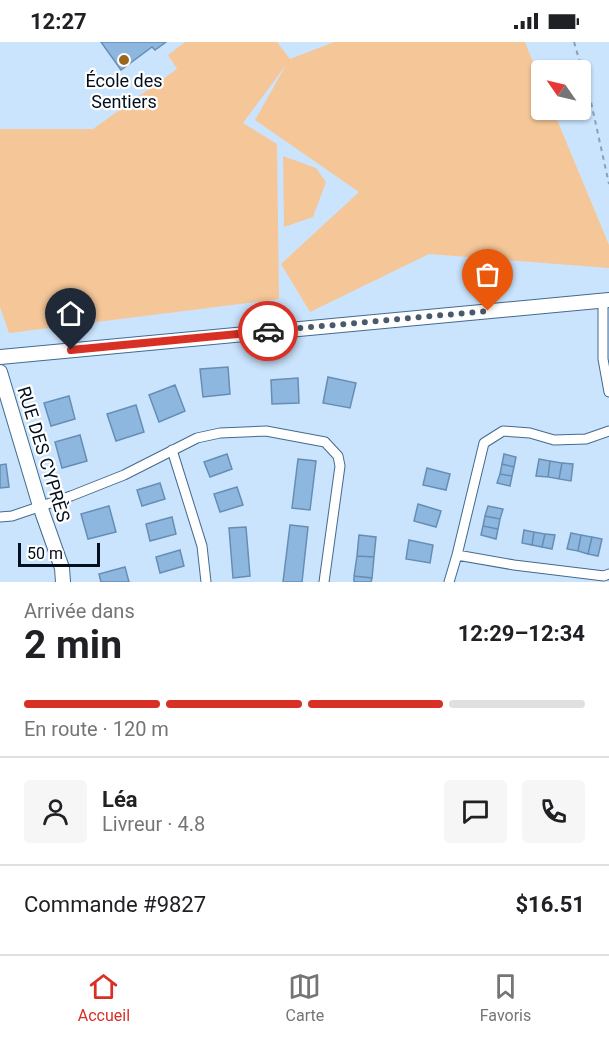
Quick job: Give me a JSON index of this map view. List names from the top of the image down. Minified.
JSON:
{"streets":{"street":["RUE DES CYPRÈS"]},"places":["École des Sentiers"],"scale_bar":"50 m","north":"top left","page":{"status":"12:27","scale":"50 m","heading":["2 min","Arrivée dans","12:29–12:34"],"panel":["Léa","Livreur · 4.8","Commande #9827","$16.51"],"bar":"En route · 120 m","tabs":["Accueil","Carte","Favoris"]}}
